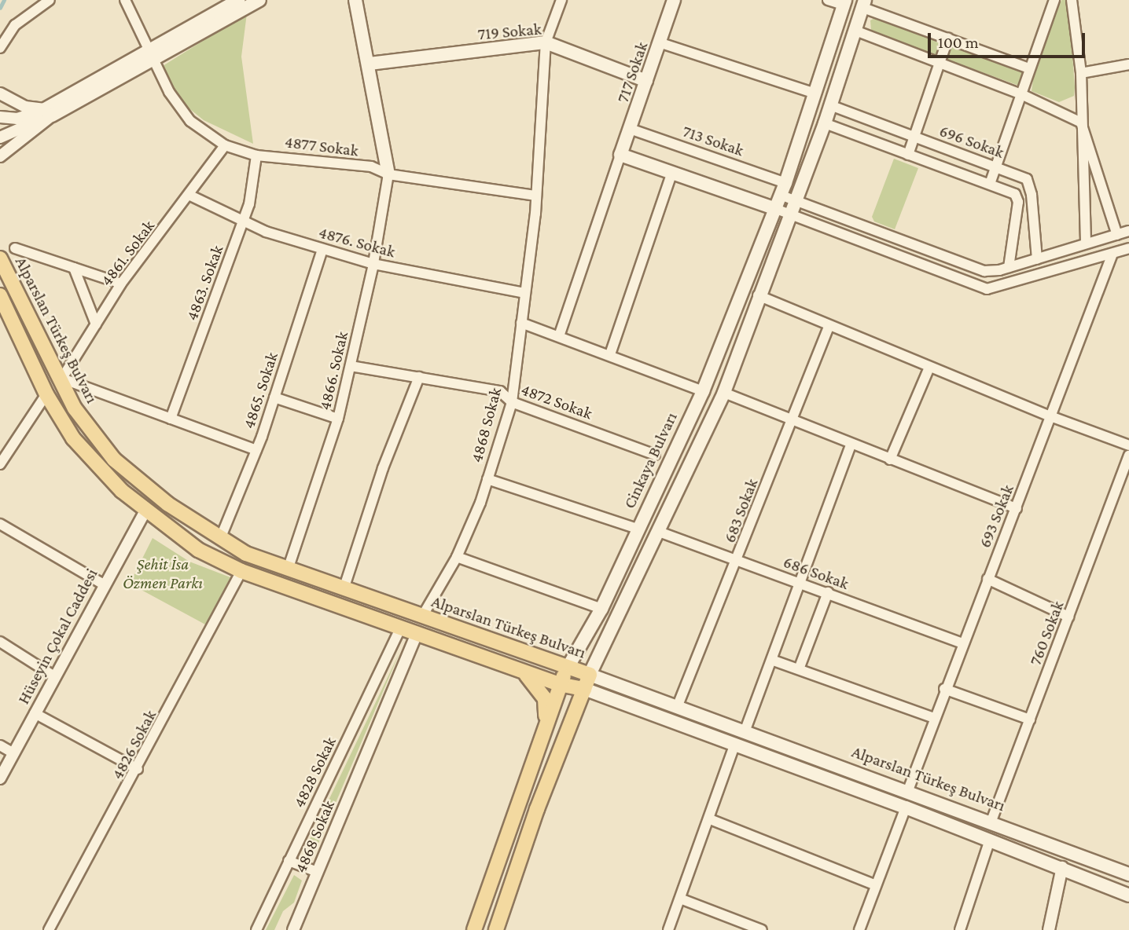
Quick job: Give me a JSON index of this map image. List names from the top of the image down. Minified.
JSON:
{"streets":{"main road":["719 Sokak","717 Sokak","Alparslan Türkeş Bulvarı","Cinkaya Bulvarı"],"street":["713 Sokak","696 Sokak","4877 Sokak","4876. Sokak","4861. Sokak","4863. Sokak","4866. Sokak","4865. Sokak","4872 Sokak","4868 Sokak","683 Sokak","693 Sokak","686 Sokak","760 Sokak","Hüseyin Çokal Caddesi","4826 Sokak","4828 Sokak"]},"crossings":[["719 Sokak","717 Sokak"],["719 Sokak","4868 Sokak"],["717 Sokak","713 Sokak"],["713 Sokak","696 Sokak"],["713 Sokak","Cinkaya Bulvarı"],["4877 Sokak","4861. Sokak"],["4877 Sokak","4863. Sokak"],["4877 Sokak","4866. Sokak"],["4877 Sokak","4868 Sokak"],["4876. Sokak","4861. Sokak"],["4876. Sokak","4863. Sokak"],["4876. Sokak","4866. Sokak"],["4876. Sokak","4865. Sokak"],["4876. Sokak","4868 Sokak"],["4861. Sokak","Alparslan Türkeş Bulvarı"],["Alparslan Türkeş Bulvarı","4866. Sokak"],["Alparslan Türkeş Bulvarı","4865. Sokak"],["Alparslan Türkeş Bulvarı","4868 Sokak"],["Alparslan Türkeş Bulvarı","Cinkaya Bulvarı"],["Alparslan Türkeş Bulvarı","683 Sokak"],["Alparslan Türkeş Bulvarı","693 Sokak"],["Alparslan Türkeş Bulvarı","760 Sokak"],["4866. Sokak","4872 Sokak"],["4872 Sokak","4868 Sokak"],["683 Sokak","686 Sokak"],["693 Sokak","686 Sokak"]],"parks":["Şehit İsa Özmen Parkı"],"scale_bar":"100 m"}
